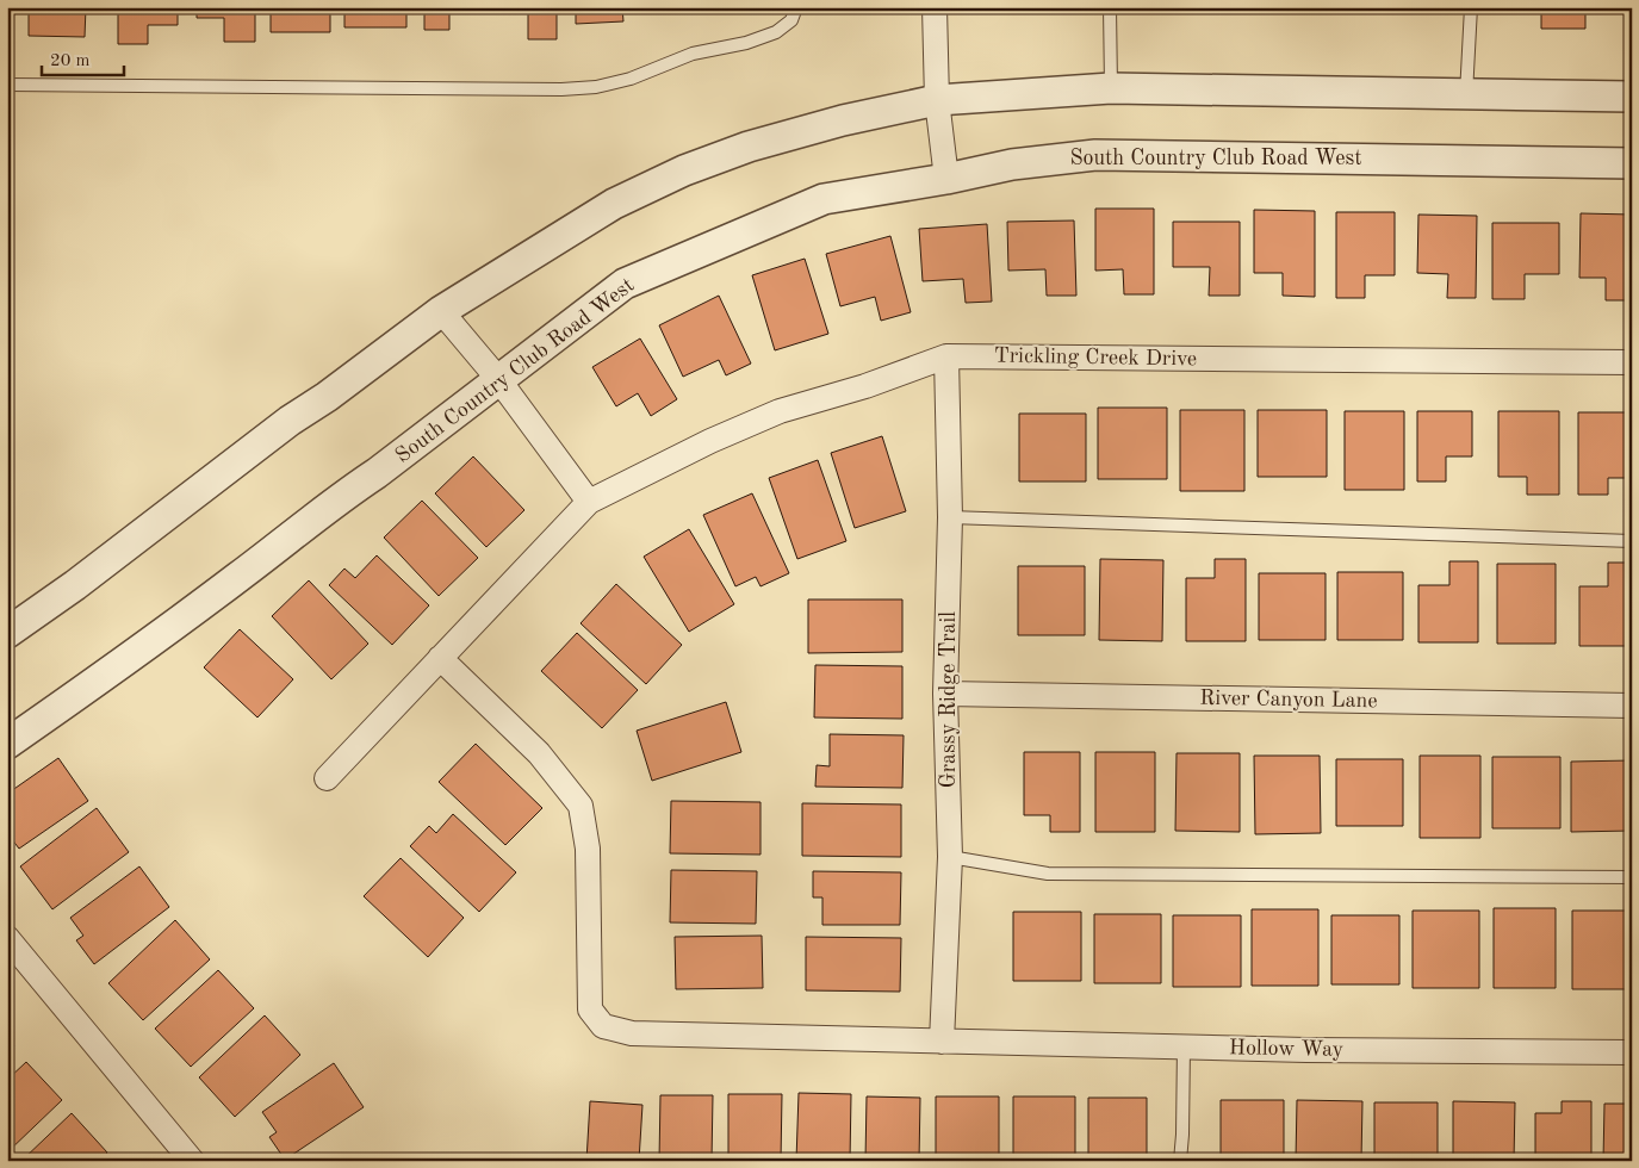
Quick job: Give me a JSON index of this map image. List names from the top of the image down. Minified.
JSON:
{"streets":{"street":["South Country Club Road West","Trickling Creek Drive","Grassy Ridge Trail","River Canyon Lane","Hollow Way"]},"crossings":[["Trickling Creek Drive","Grassy Ridge Trail"],["Trickling Creek Drive","Hollow Way"],["Grassy Ridge Trail","River Canyon Lane"],["Grassy Ridge Trail","Hollow Way"]],"scale_bar":"20 m"}
